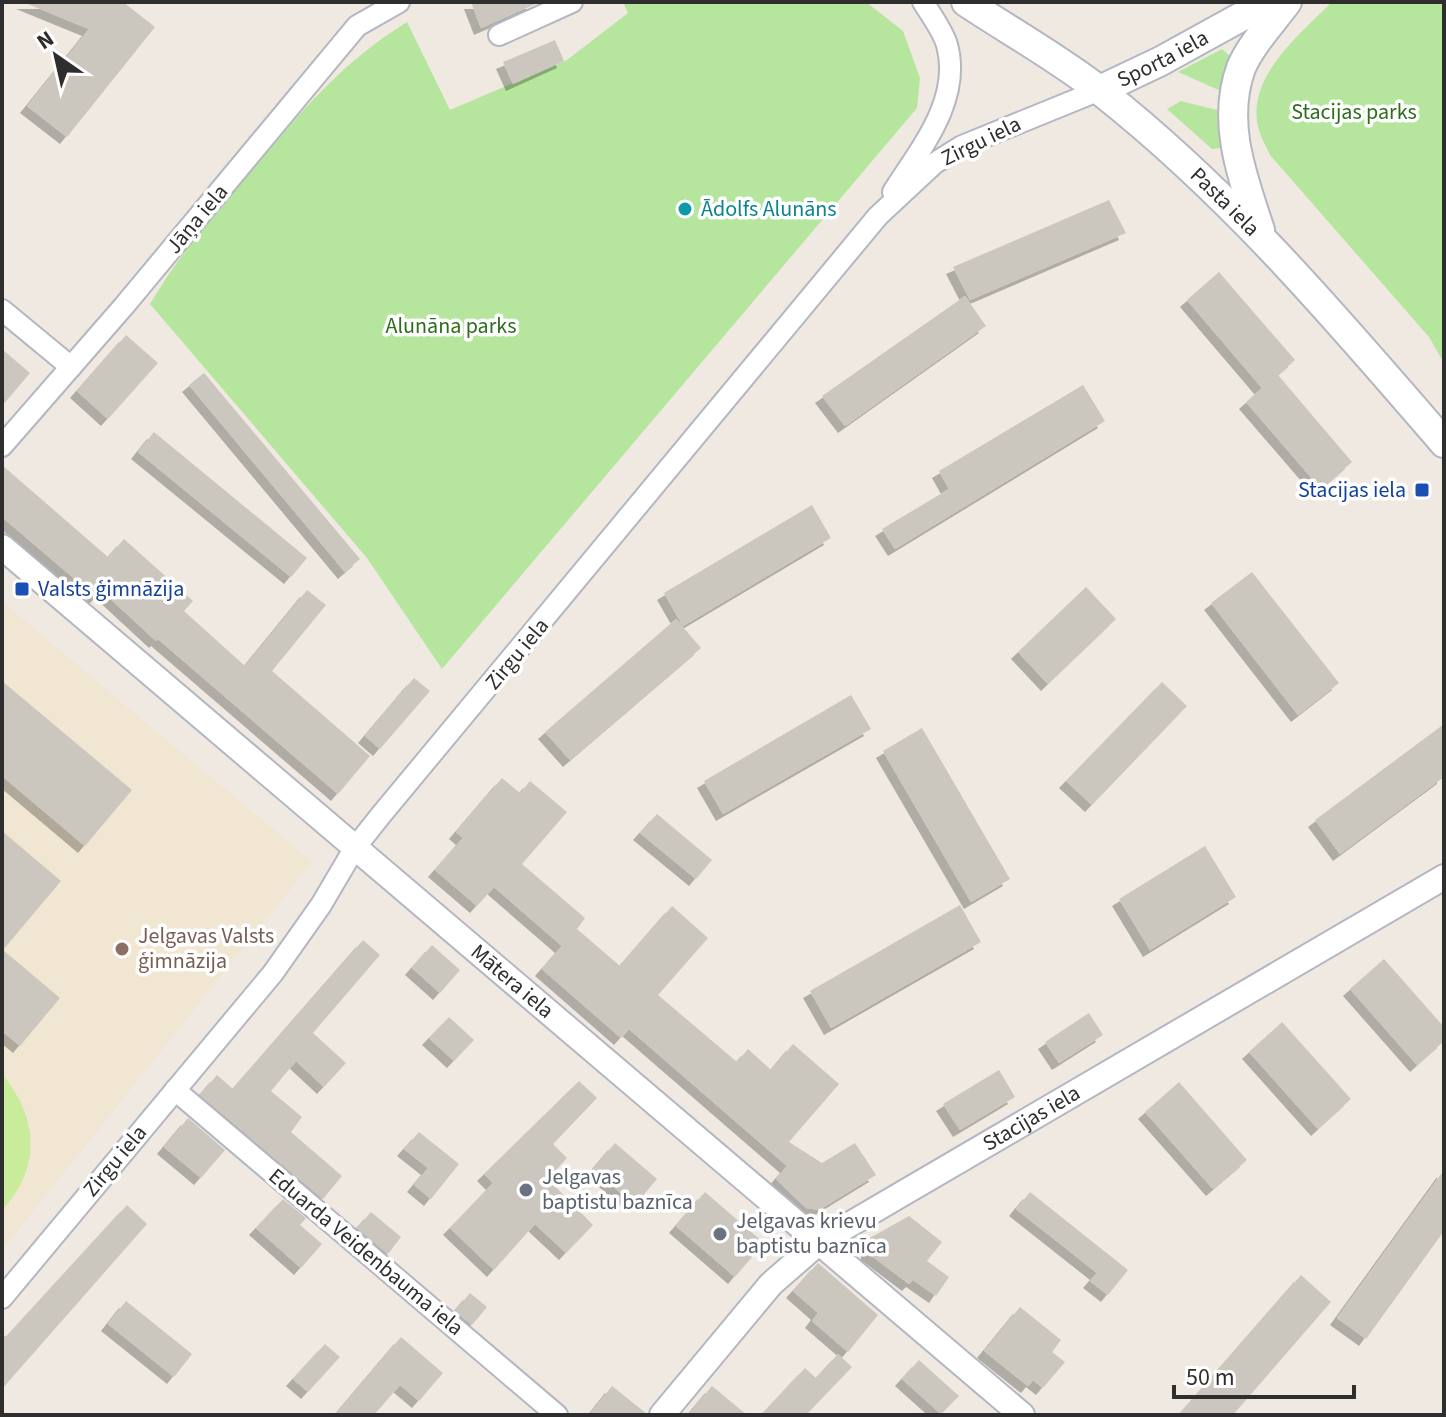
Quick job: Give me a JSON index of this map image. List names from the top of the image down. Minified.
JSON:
{"streets":{"main road":["Sporta iela","Pasta iela"],"street":["Zirgu iela","Jāņa iela","Mātera iela","Stacijas iela","Eduarda Veidenbauma iela"]},"crossings":[["Sporta iela","Zirgu iela"],["Sporta iela","Pasta iela"],["Zirgu iela","Pasta iela"],["Zirgu iela","Mātera iela"],["Zirgu iela","Eduarda Veidenbauma iela"],["Mātera iela","Stacijas iela"]],"parks":["Stacijas parks","Alunāna parks"],"places":{"other":["Ādolfs Alunāns","Jelgavas Valsts ģimnāzija","Jelgavas baptistu baznīca","Jelgavas krievu baptistu baznīca"],"transit":["Stacijas iela","Valsts ģimnāzija"]},"scale_bar":"50 m","north":"top left"}
